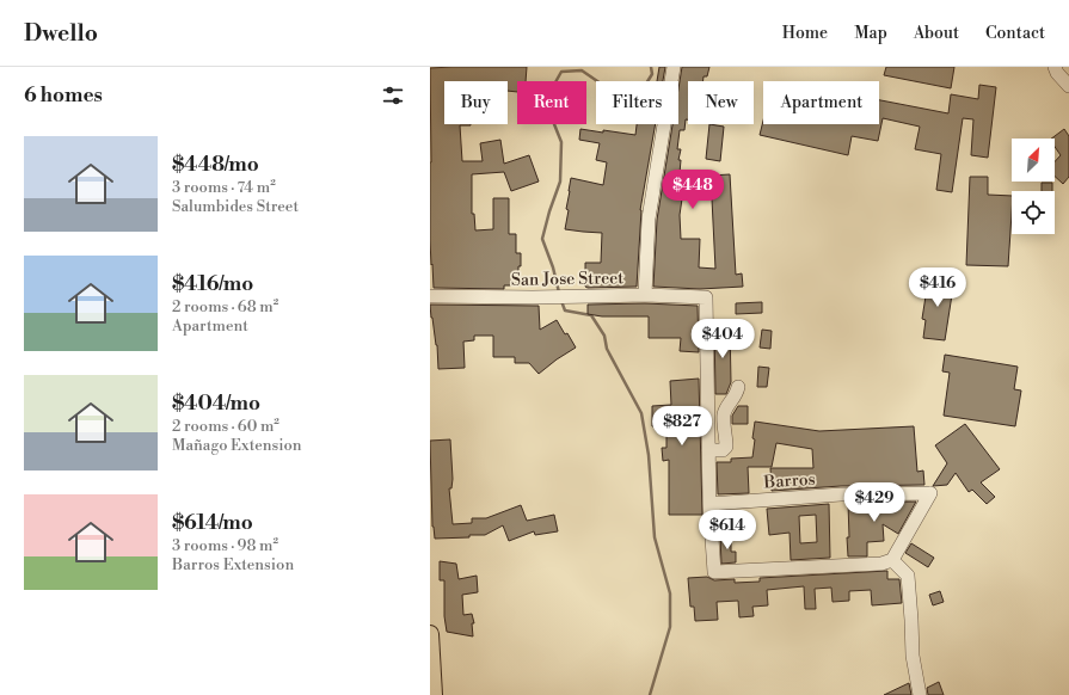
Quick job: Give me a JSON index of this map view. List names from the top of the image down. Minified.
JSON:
{"streets":{"street":["San Jose Street","Barros"]},"north":"top right","page":{"header":"Dwello","nav":["Home","Map","About","Contact"],"heading":"6 homes","chip":["Buy","Rent","Filters","New","Apartment"],"list":[{"name":"$448/mo","note":"3 rooms · 74 m² · Salumbides Street"},{"name":"$416/mo","note":"2 rooms · 68 m² · Apartment"},{"name":"$404/mo","note":"2 rooms · 60 m² · Mañago Extension"},{"name":"$614/mo","note":"3 rooms · 98 m² · Barros Extension"}],"price":["$448","$416","$404","$827","$429","$614"]}}
